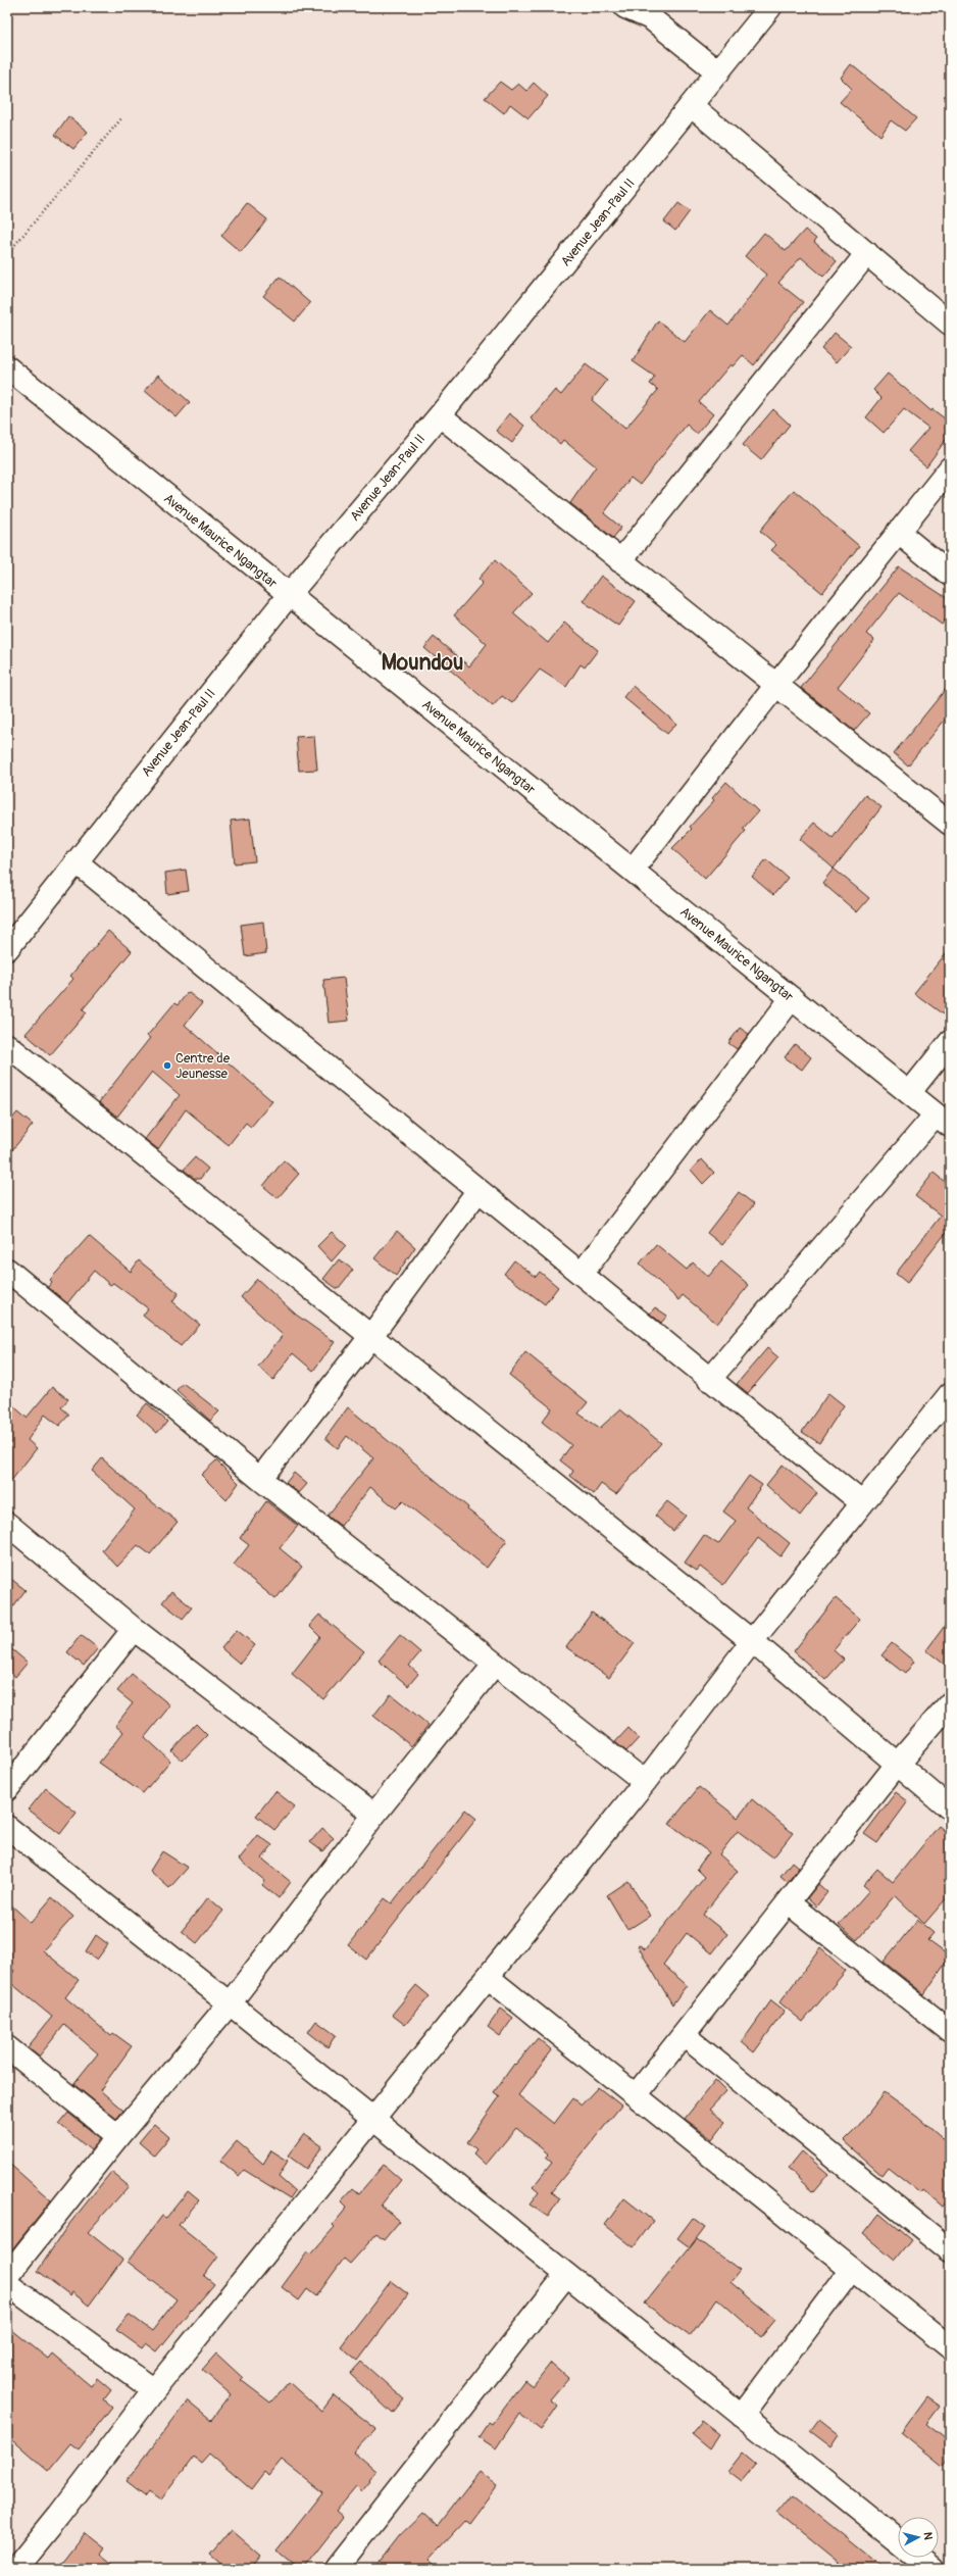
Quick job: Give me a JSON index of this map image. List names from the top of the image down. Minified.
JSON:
{"streets":{"street":["Avenue Jean-Paul II","Avenue Maurice Ngangtar"]},"crossings":[["Avenue Jean-Paul II","Avenue Maurice Ngangtar"]],"districts":["Moundou"],"places":["Centre de Jeunesse"],"north":"right"}
